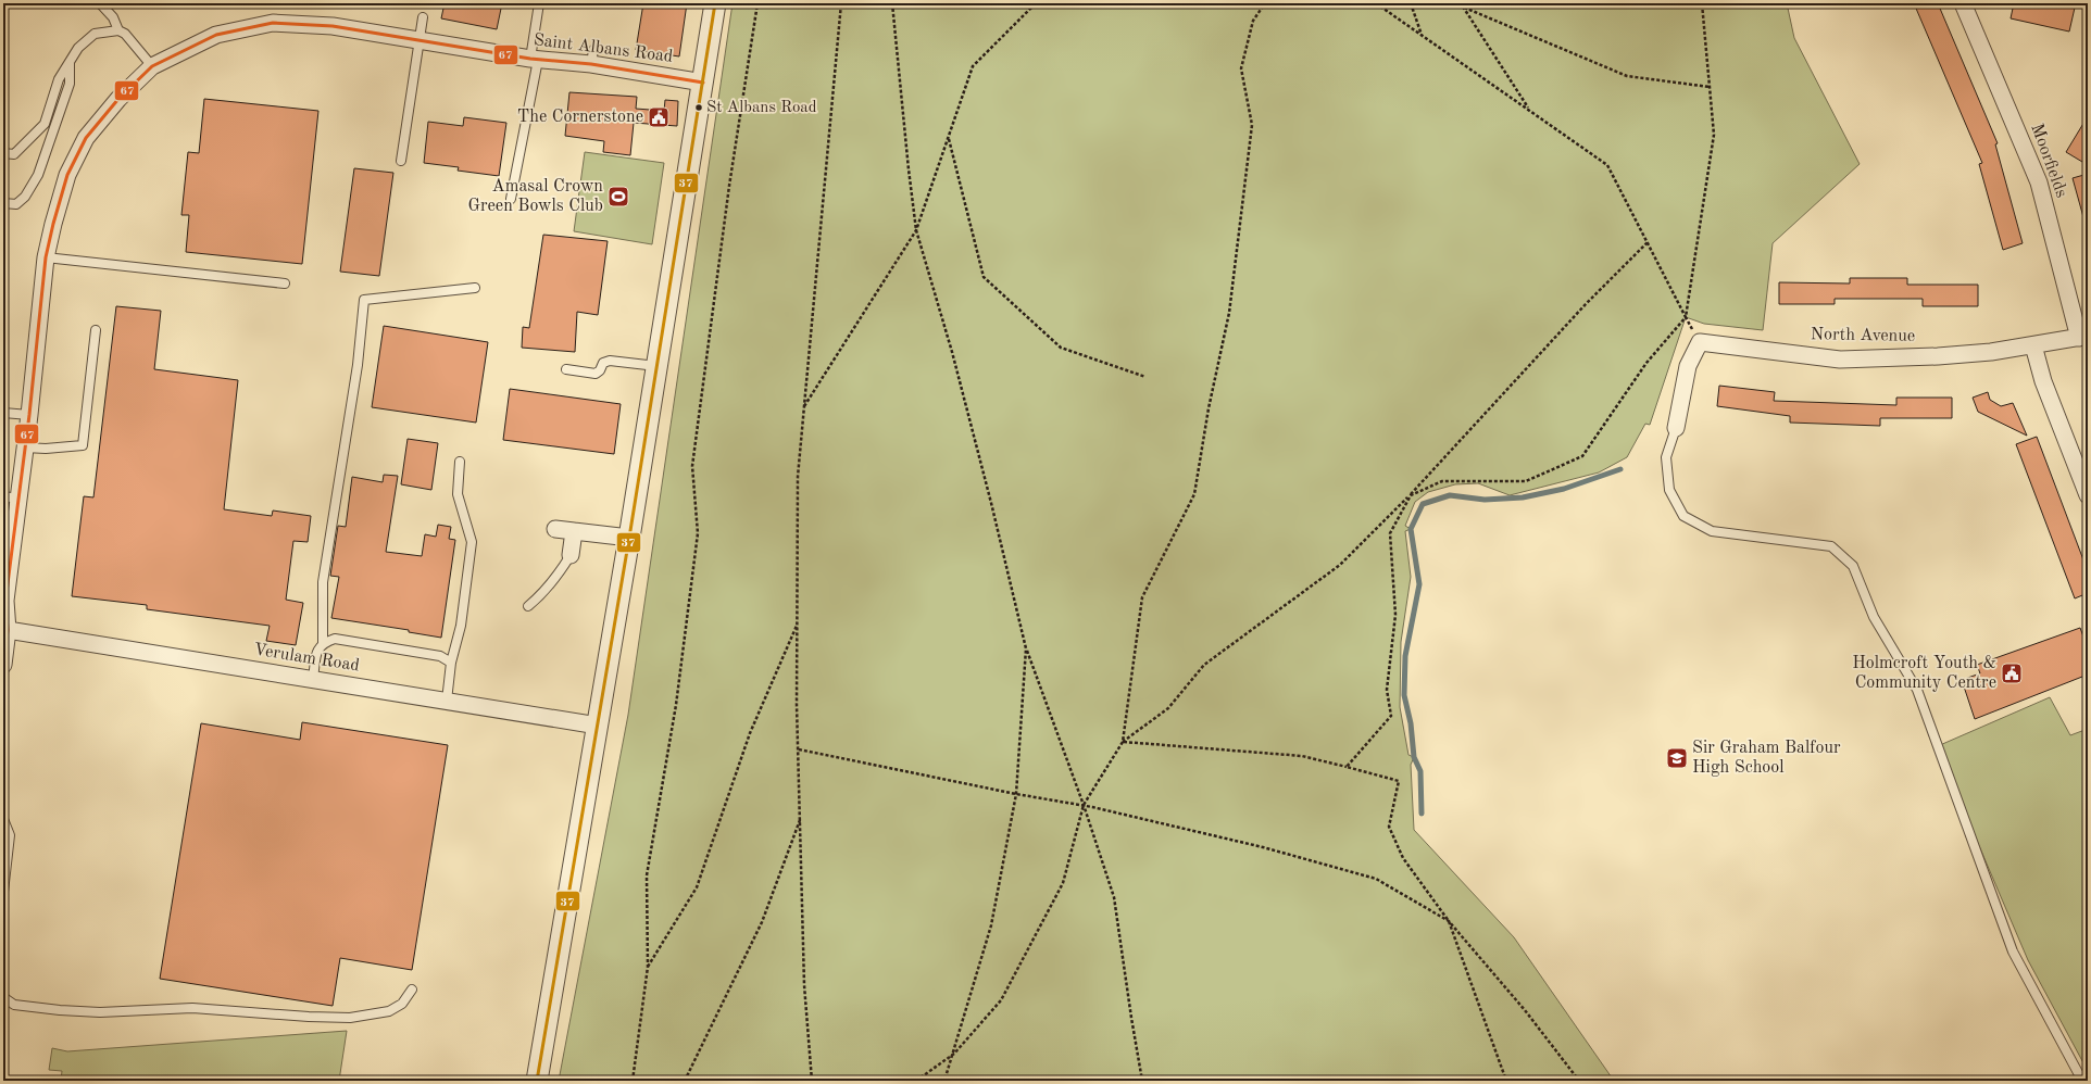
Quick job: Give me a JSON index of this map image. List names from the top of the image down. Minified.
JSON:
{"streets":{"street":["Saint Albans Road","Moorfields","North Avenue","Verulam Road"]},"crossings":[["Saint Albans Road","Verulam Road"],["Moorfields","North Avenue"]],"places":{"other":["St Albans Road"],"public building":["The Cornerstone","Holmcroft Youth & Community Centre"],"sports":["Amasal Crown Green Bowls Club"],"school or university":["Sir Graham Balfour High School"]},"lines":["transit line 37","transit line 67"]}
